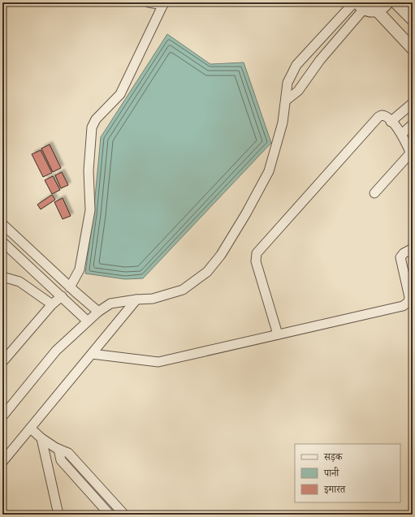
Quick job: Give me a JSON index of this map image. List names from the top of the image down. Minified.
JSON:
{"legend":["सड़क","पानी","इमारत"]}
